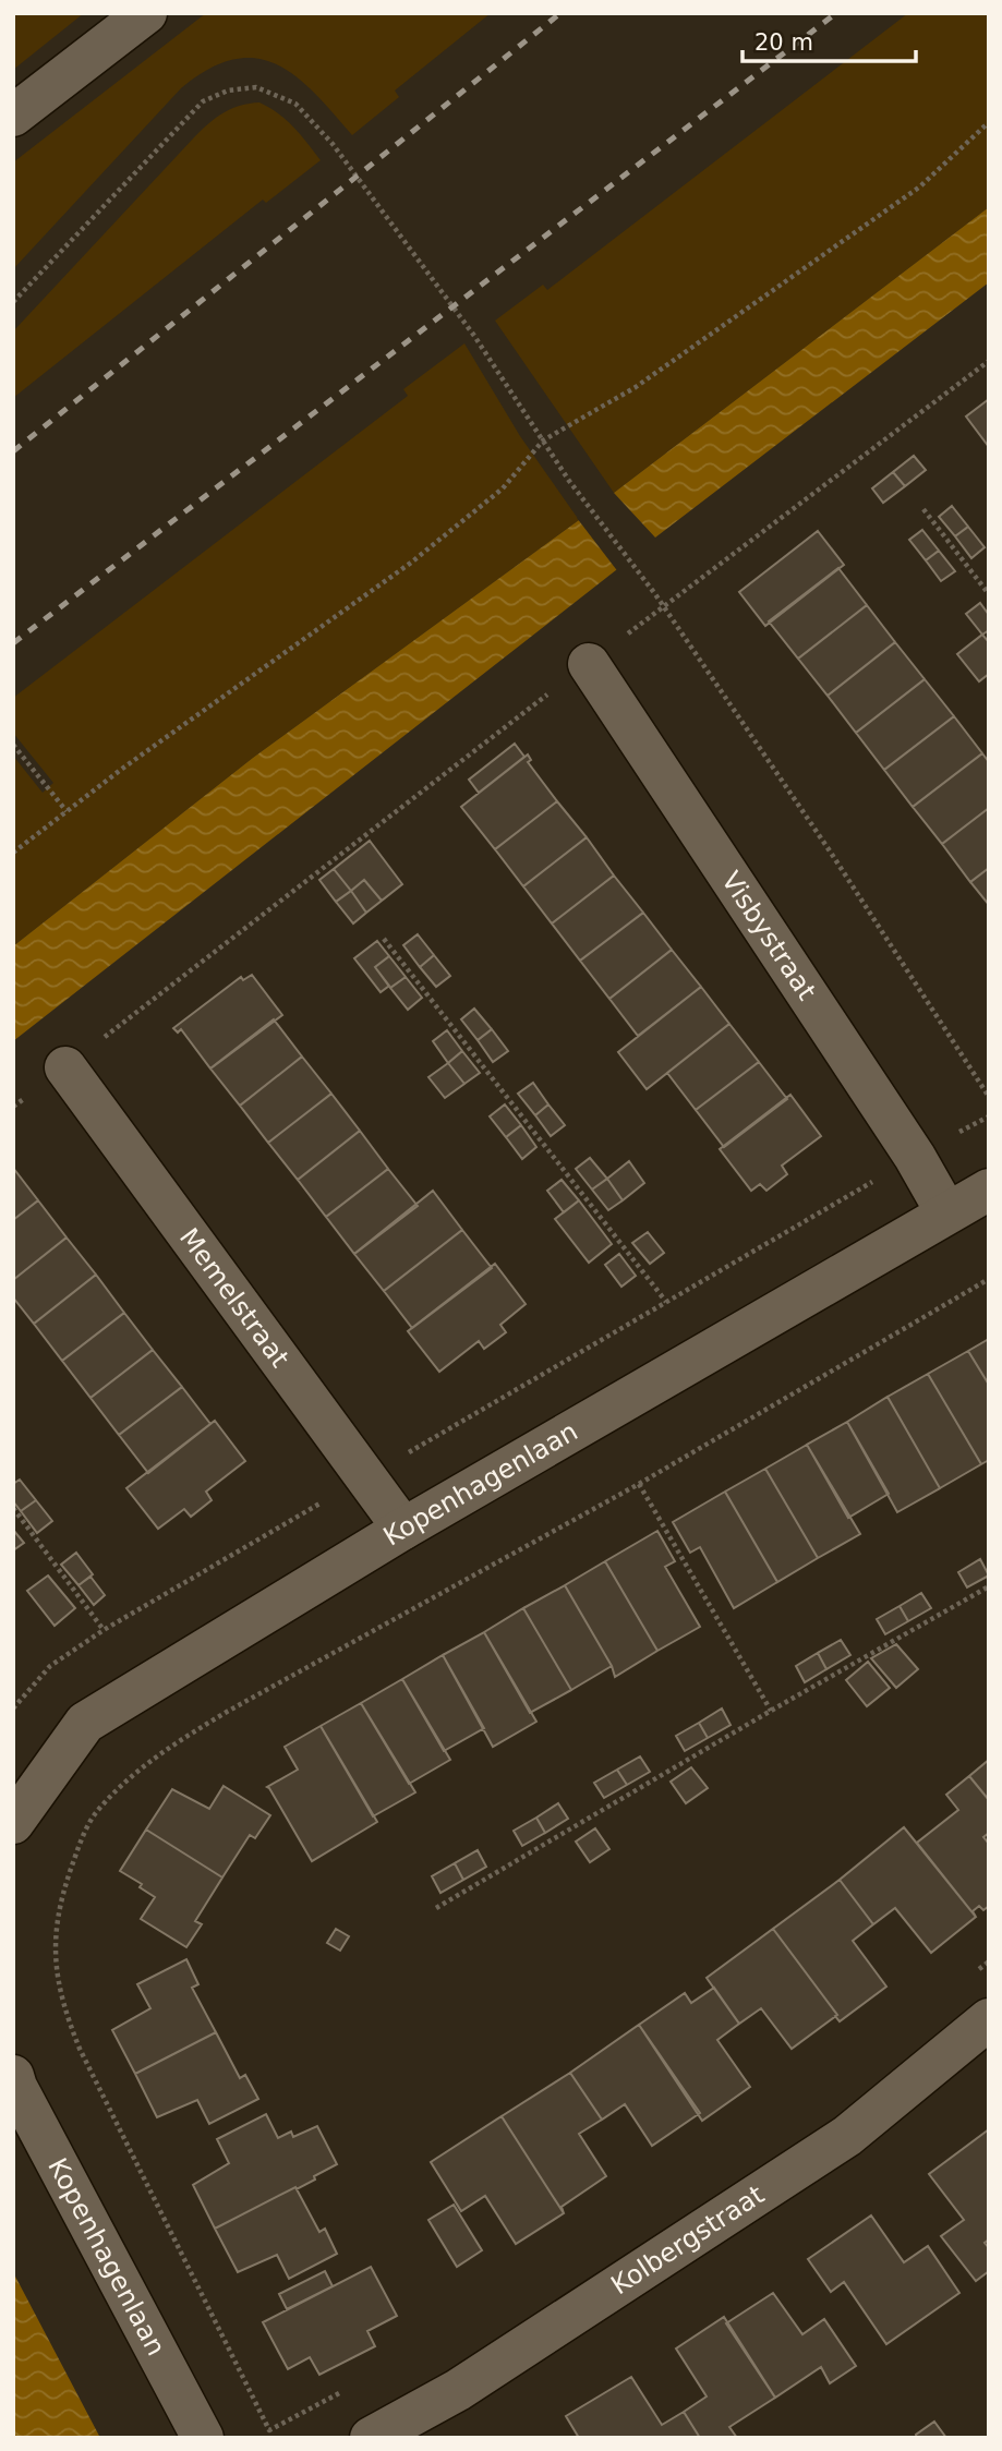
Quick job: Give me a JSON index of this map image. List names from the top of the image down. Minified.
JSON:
{"streets":{"street":["Visbystraat","Memelstraat","Kopenhagenlaan","Kolbergstraat"]},"crossings":[["Visbystraat","Kopenhagenlaan"],["Memelstraat","Kopenhagenlaan"]],"scale_bar":"20 m"}
